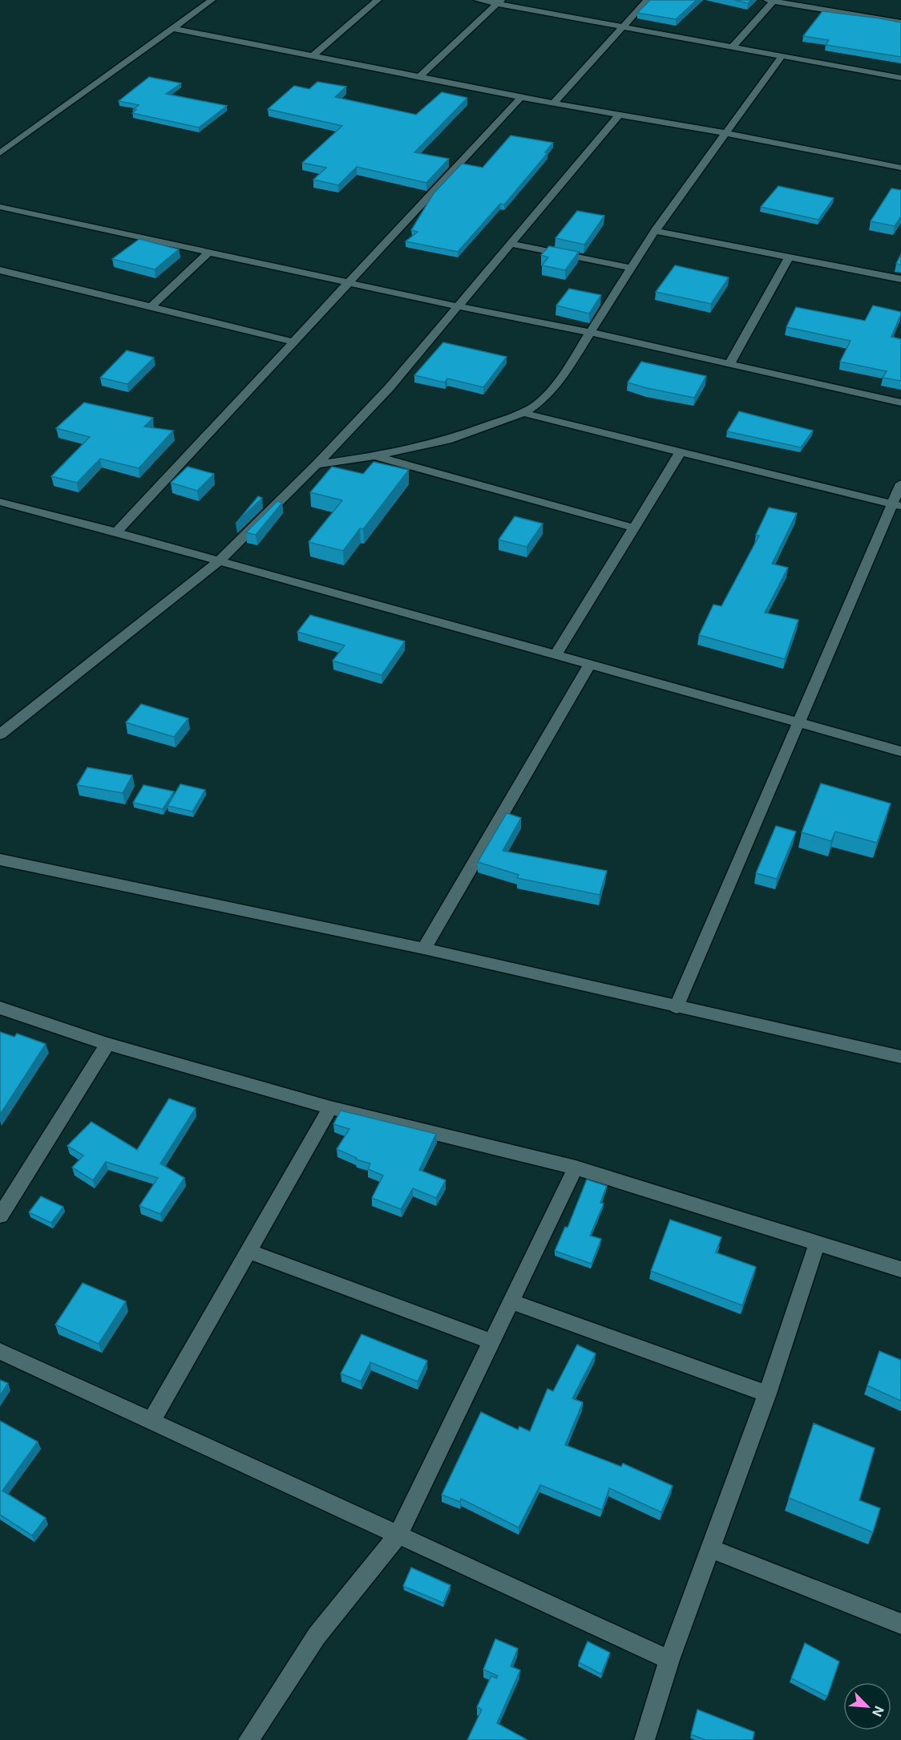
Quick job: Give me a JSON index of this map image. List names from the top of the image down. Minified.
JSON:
{"north":"bottom right"}
